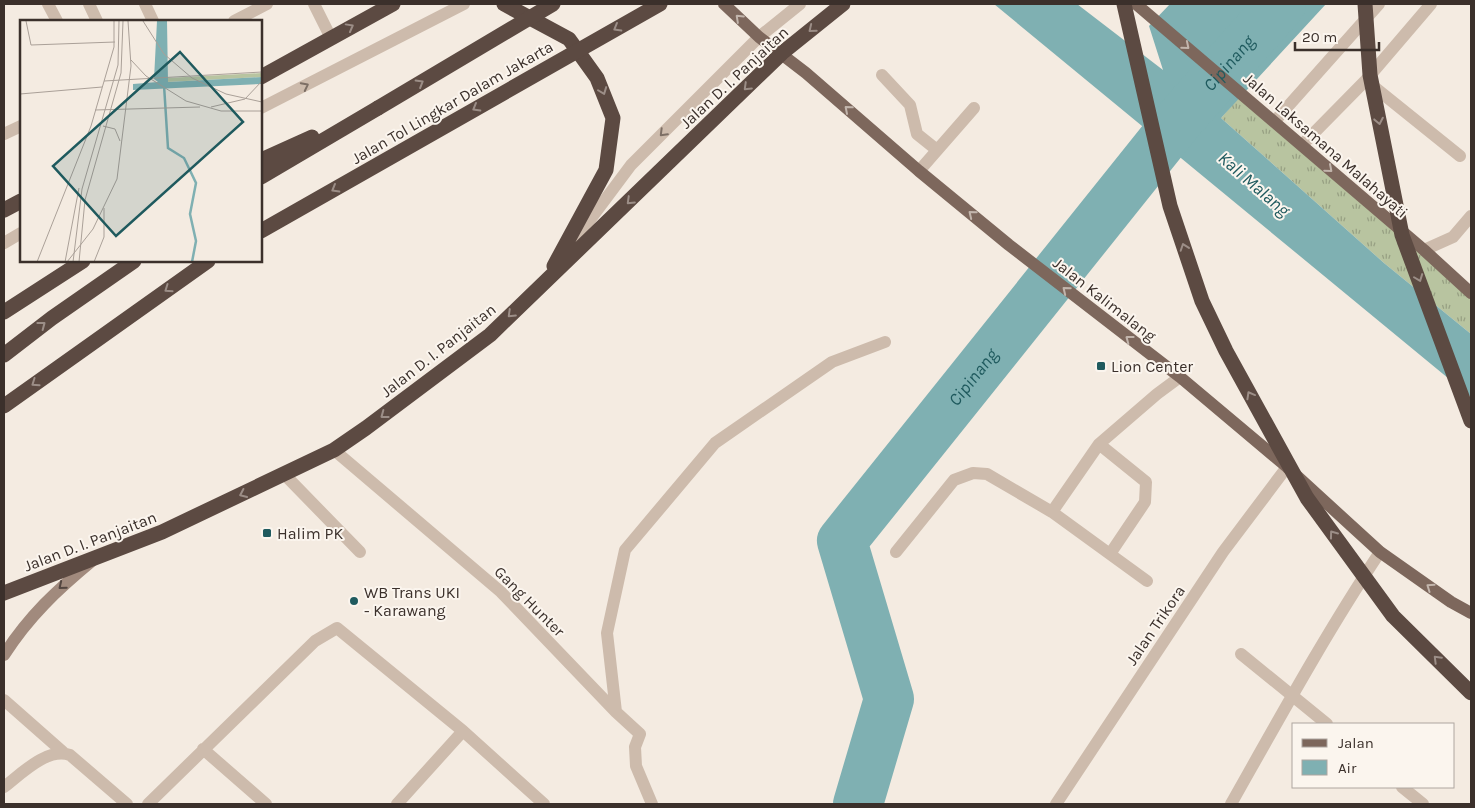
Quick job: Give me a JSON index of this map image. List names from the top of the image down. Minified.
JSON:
{"streets":{"highway":["Jalan D. I. Panjaitan","Jalan Tol Lingkar Dalam Jakarta"],"main road":["Jalan Laksamana Malahayati","Jalan Kalimalang"],"street":["Gang Hunter","Jalan Trikora"]},"crossings":[["Jalan D. I. Panjaitan","Jalan Kalimalang"],["Jalan D. I. Panjaitan","Gang Hunter"],["Jalan Kalimalang","Jalan Trikora"]],"one_way":["Jalan D. I. Panjaitan","Jalan Laksamana Malahayati","Jalan Kalimalang"],"water":["Cipinang","Kali Malang"],"places":{"transit":["Lion Center","Halim PK"],"other":["WB Trans UKI - Karawang"]},"legend":["Jalan","Air"],"scale_bar":"20 m"}
